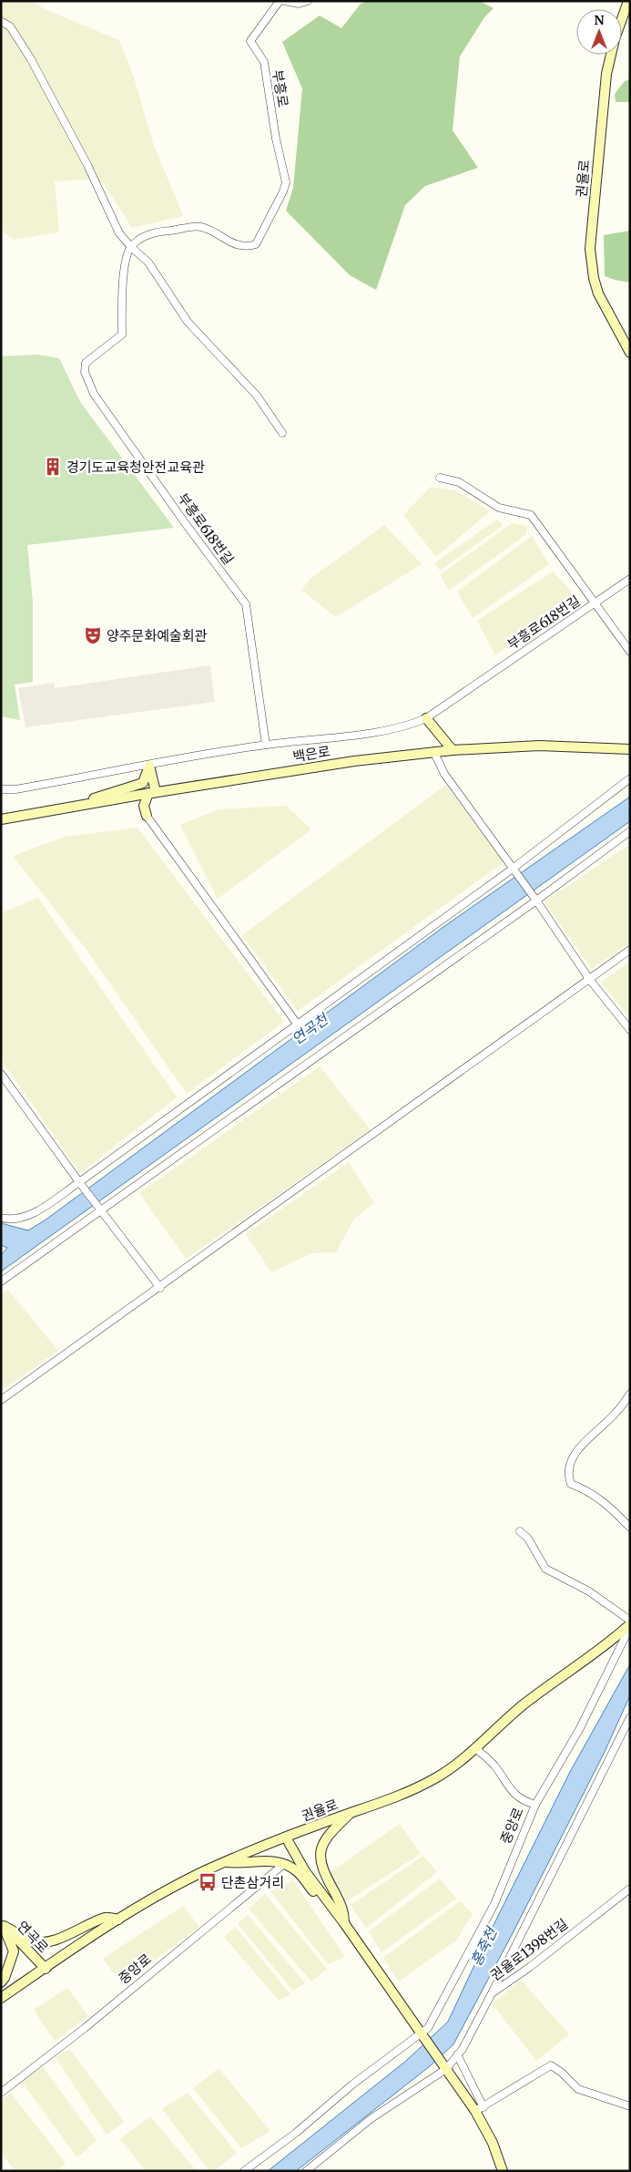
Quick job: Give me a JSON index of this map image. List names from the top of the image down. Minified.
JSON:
{"streets":{"main road":["권율로","백은로","연곡로"],"street":["부흥로","부흥로618번길","중앙로","권율로1398번길"]},"crossings":[["부흥로","부흥로618번길"],["권율로","중앙로"],["권율로","연곡로"]],"water":["연곡천","홍죽천"],"places":{"building":["경기도교육청안전교육관"],"theatre":["양주문화예술회관"],"bus stop":["단촌삼거리"]},"north":"top"}
